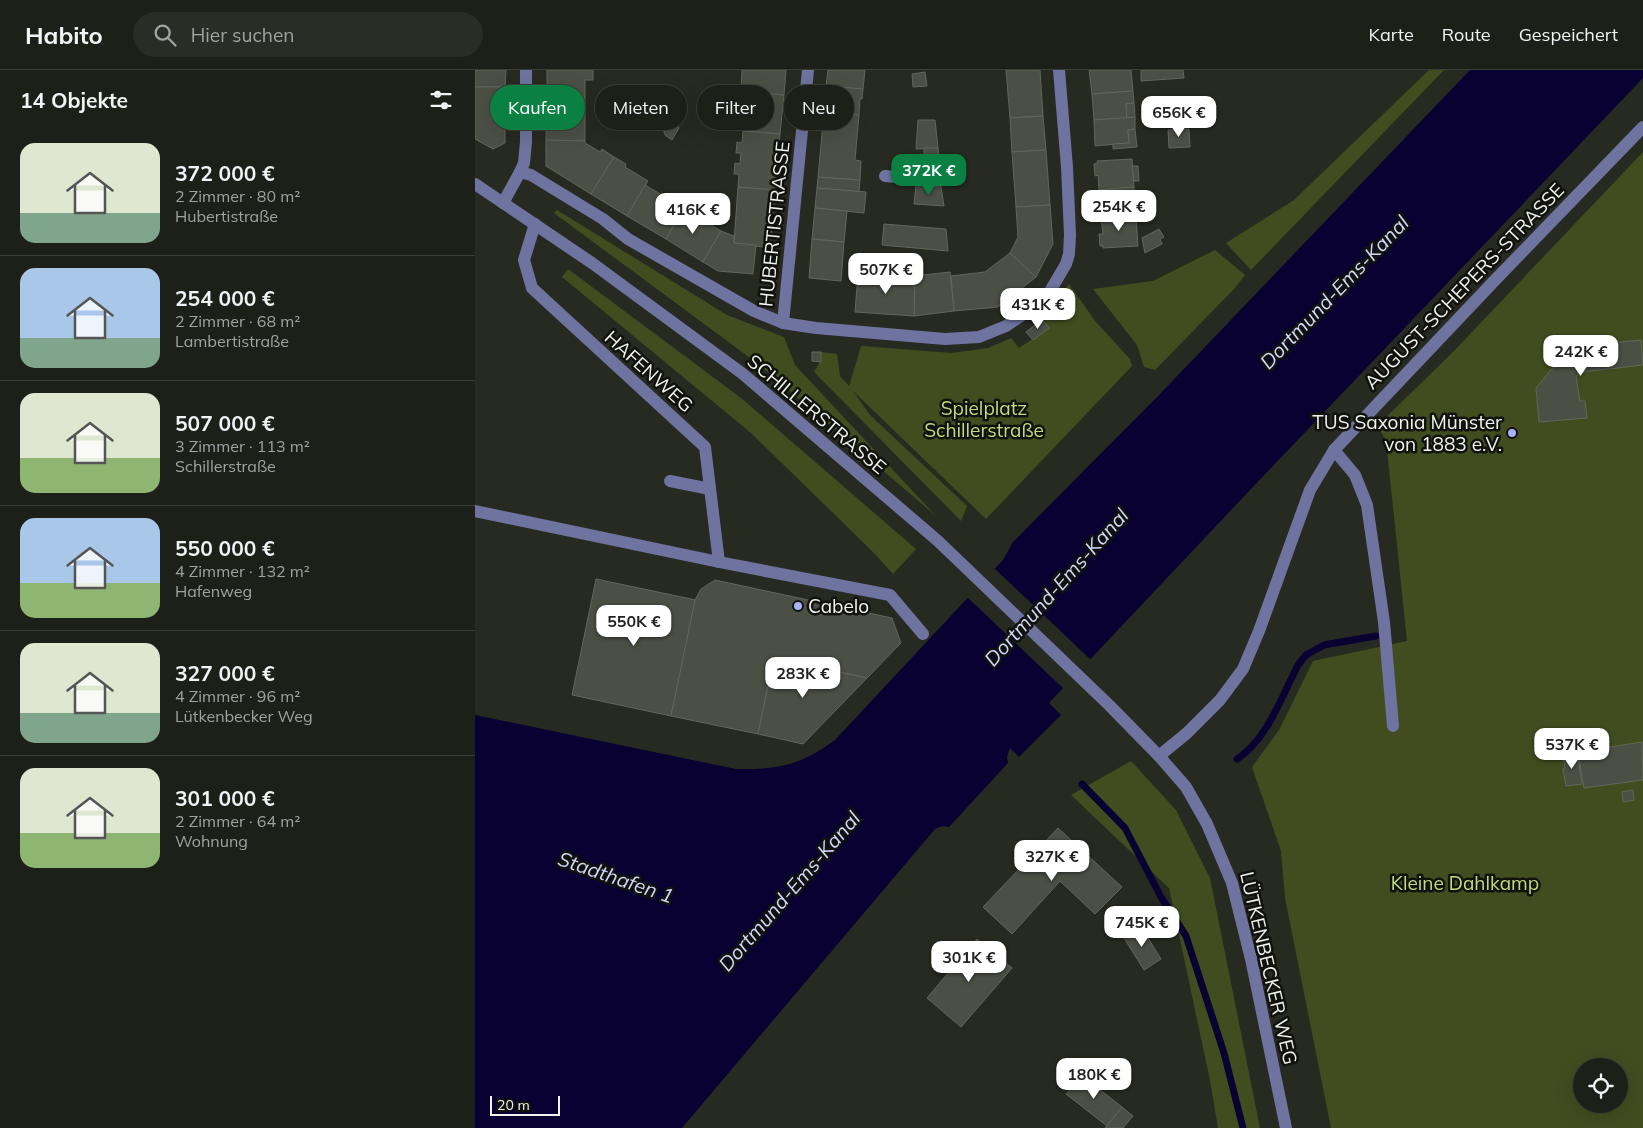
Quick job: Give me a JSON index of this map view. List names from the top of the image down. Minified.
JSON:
{"streets":{"street":["HUBERTISTRASSE","AUGUST-SCHEPERS-STRASSE","HAFENWEG","SCHILLERSTRASSE","LÜTKENBECKER WEG"]},"crossings":[["AUGUST-SCHEPERS-STRASSE","LÜTKENBECKER WEG"],["HAFENWEG","SCHILLERSTRASSE"],["SCHILLERSTRASSE","LÜTKENBECKER WEG"]],"water":["Dortmund-Ems-Kanal","Stadthafen 1"],"parks":["Spielplatz Schillerstraße","Kleine Dahlkamp"],"places":["TUS Saxonia Münster von 1883 e.V.","Cabelo"],"scale_bar":"20 m","page":{"header":"Habito","search":"Hier suchen","nav":["Karte","Route","Gespeichert"],"heading":"14 Objekte","chip":["Kaufen","Mieten","Filter","Neu"],"price":["656K €","372K €","254K €","416K €","507K €","431K €","242K €","550K €","283K €","537K €","327K €","745K €","301K €","180K €"],"list":[{"name":"372 000 €","note":"2 Zimmer · 80 m² · Hubertistraße"},{"name":"254 000 €","note":"2 Zimmer · 68 m² · Lambertistraße"},{"name":"507 000 €","note":"3 Zimmer · 113 m² · Schillerstraße"},{"name":"550 000 €","note":"4 Zimmer · 132 m² · Hafenweg"},{"name":"327 000 €","note":"4 Zimmer · 96 m² · Lütkenbecker Weg"},{"name":"301 000 €","note":"2 Zimmer · 64 m² · Wohnung"}],"scale":"20 m"}}
